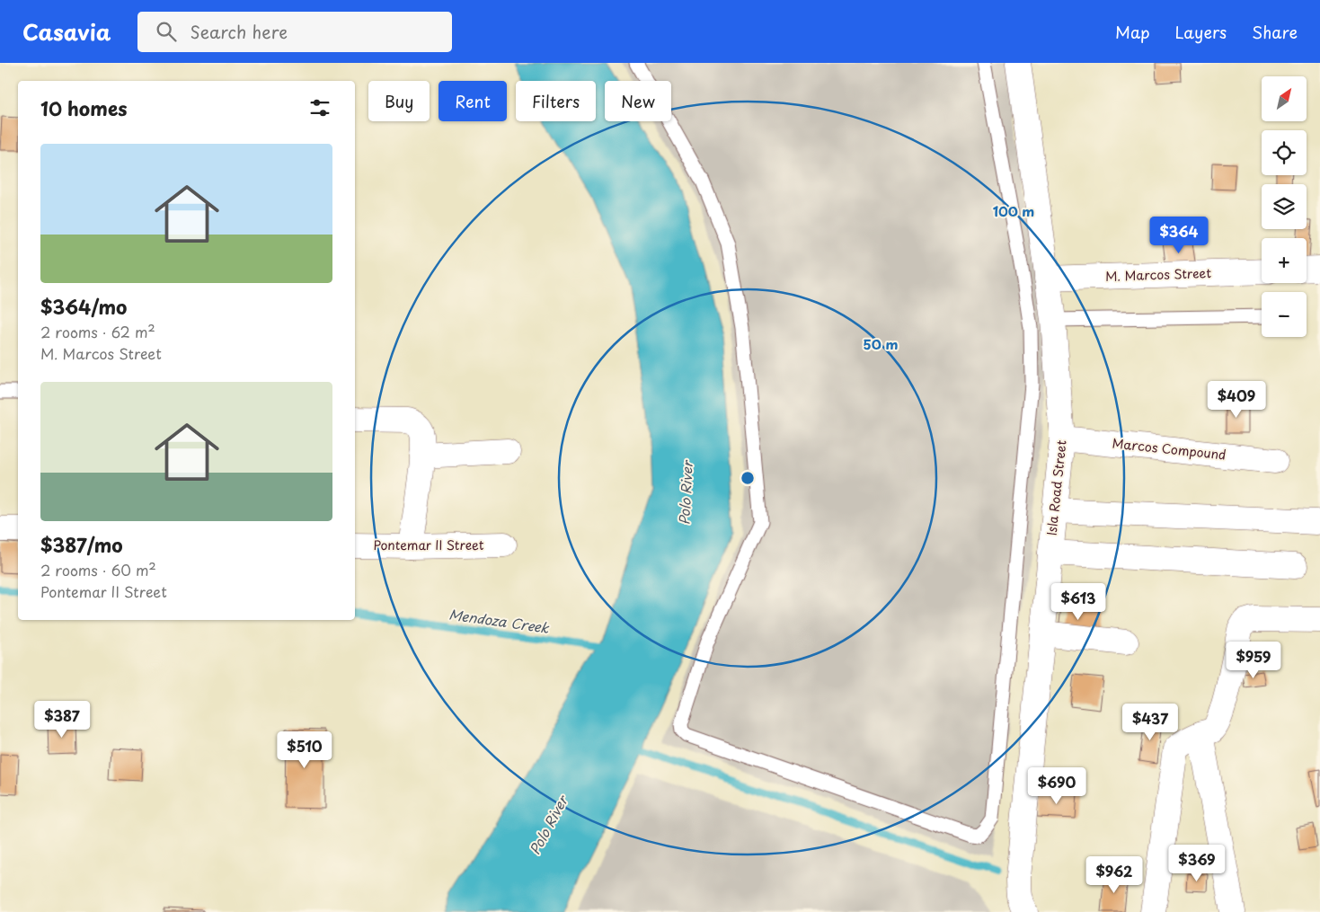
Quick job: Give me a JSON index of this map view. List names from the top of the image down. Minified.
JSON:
{"streets":{"street":["M. Marcos Street","Marcos Compound","Isla Road Street","Pontemar II Street"]},"crossings":[["M. Marcos Street","Isla Road Street"],["Marcos Compound","Isla Road Street"]],"water":["Polo River","Mendoza Creek"],"north":"top right","page":{"header":"Casavia","search":"Search here","nav":["Map","Layers","Share"],"map_buttons":["+","−"],"chip":["Buy","Rent","Filters","New"],"heading":"10 homes","list":[{"name":"$364/mo","note":"2 rooms · 62 m² · M. Marcos Street"},{"name":"$387/mo","note":"2 rooms · 60 m² · Pontemar II Street"}],"price":["$364","$409","$613","$959","$387","$437","$510","$690","$369","$962"]},"rings":["100 m","50 m"]}
